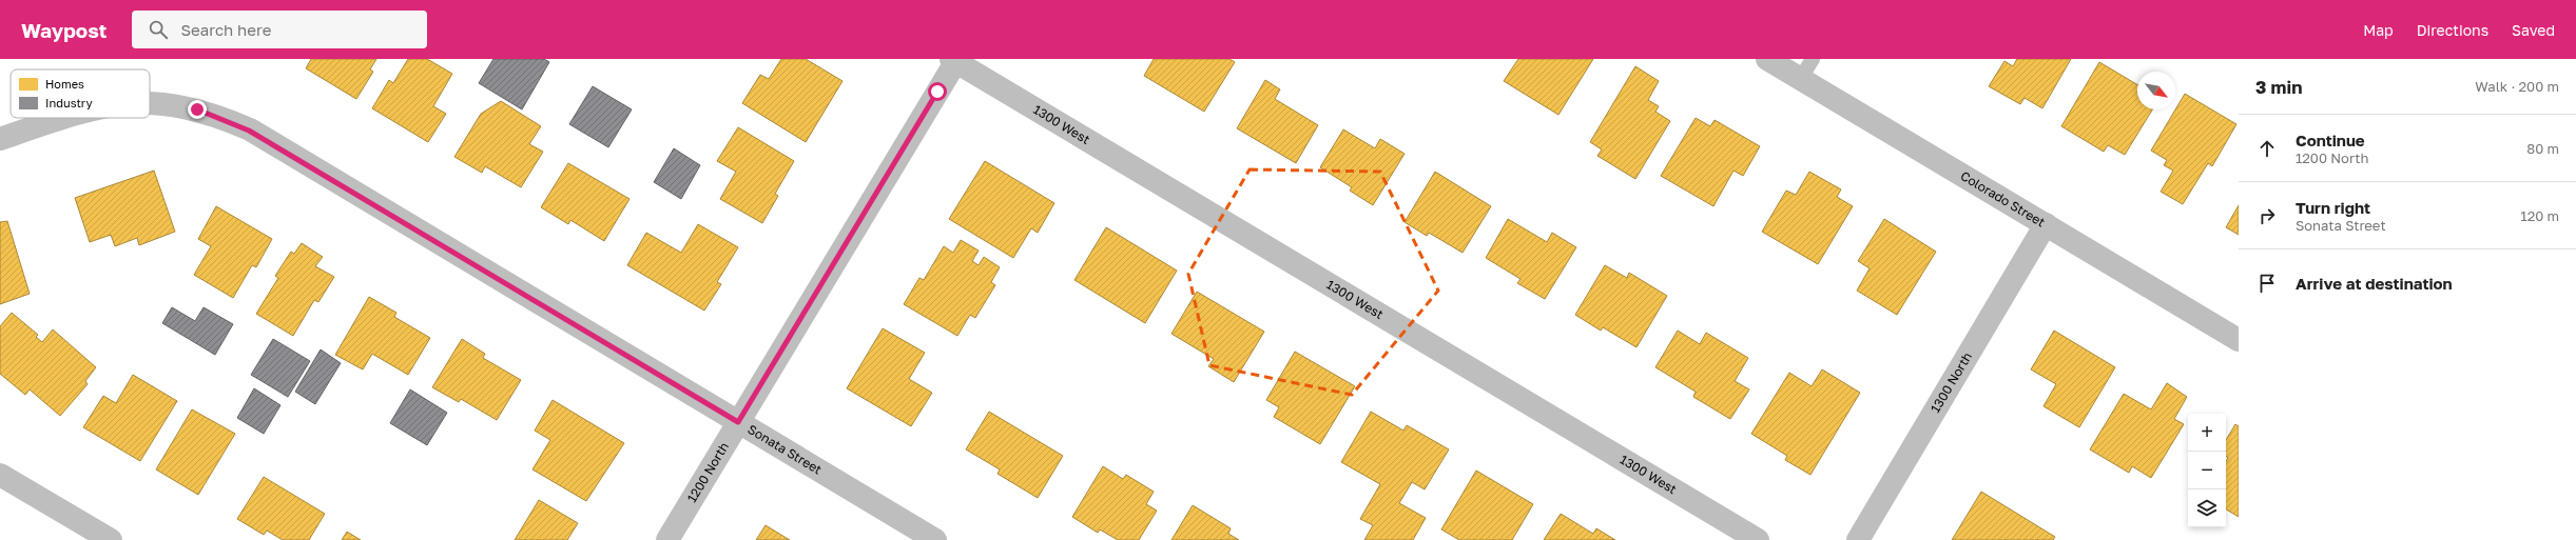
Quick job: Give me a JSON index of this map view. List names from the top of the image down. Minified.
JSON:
{"streets":{"street":["1300 West","Colorado Street","1300 North","Sonata Street","1200 North"]},"crossings":[["1300 West","1200 North"],["Colorado Street","1300 North"],["Sonata Street","1200 North"]],"legend":["Homes","Industry"],"north":"bottom right","page":{"header":"Waypost","search":"Search here","nav":["Map","Directions","Saved"],"heading":["3 min","Walk · 200 m"],"list":[["Continue","1200 North","80 m"],["Turn right","Sonata Street","120 m"],"Arrive at destination"],"map_buttons":["+","−"]}}
